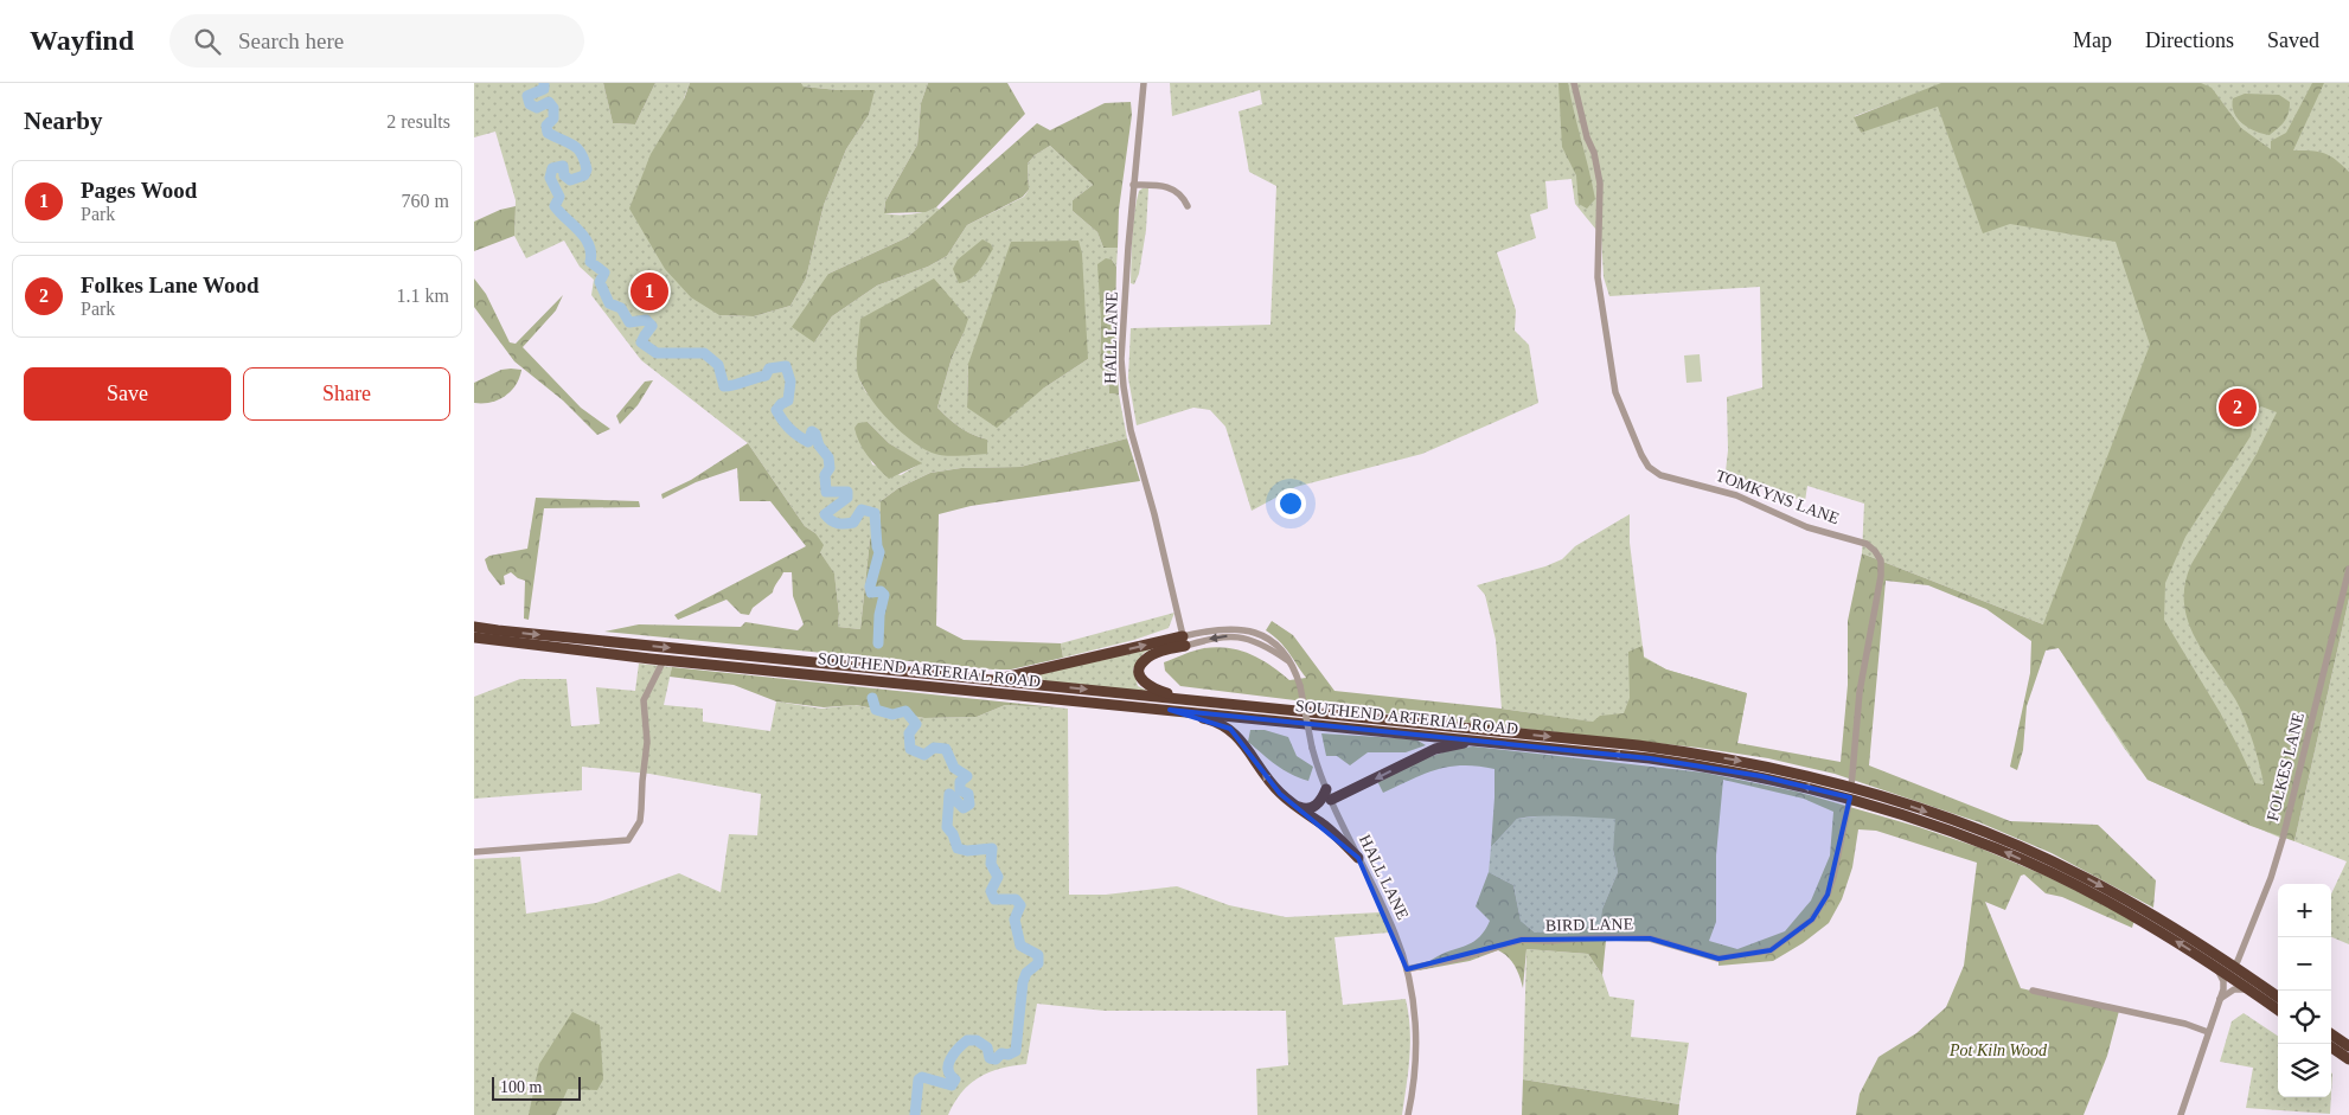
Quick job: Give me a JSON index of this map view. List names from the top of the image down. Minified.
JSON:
{"streets":{"highway":["SOUTHEND ARTERIAL ROAD"],"street":["HALL LANE","TOMKYNS LANE","FOLKES LANE","BIRD LANE"]},"crossings":[["HALL LANE","BIRD LANE"],["TOMKYNS LANE","SOUTHEND ARTERIAL ROAD"],["TOMKYNS LANE","BIRD LANE"],["SOUTHEND ARTERIAL ROAD","FOLKES LANE"],["SOUTHEND ARTERIAL ROAD","BIRD LANE"]],"parks":["Pot Kiln Wood"],"scale_bar":"100 m","page":{"header":"Wayfind","search":"Search here","nav":["Map","Directions","Saved"],"heading":["Nearby","2 results"],"list":[{"mark":"1","name":"Pages Wood","note":"Park","value":"760 m"},{"mark":"2","name":"Folkes Lane Wood","note":"Park","value":"1.1 km"}],"pins":["1","2"],"buttons":["Save","Share"],"map_buttons":["+","−"],"scale":"100 m"}}
